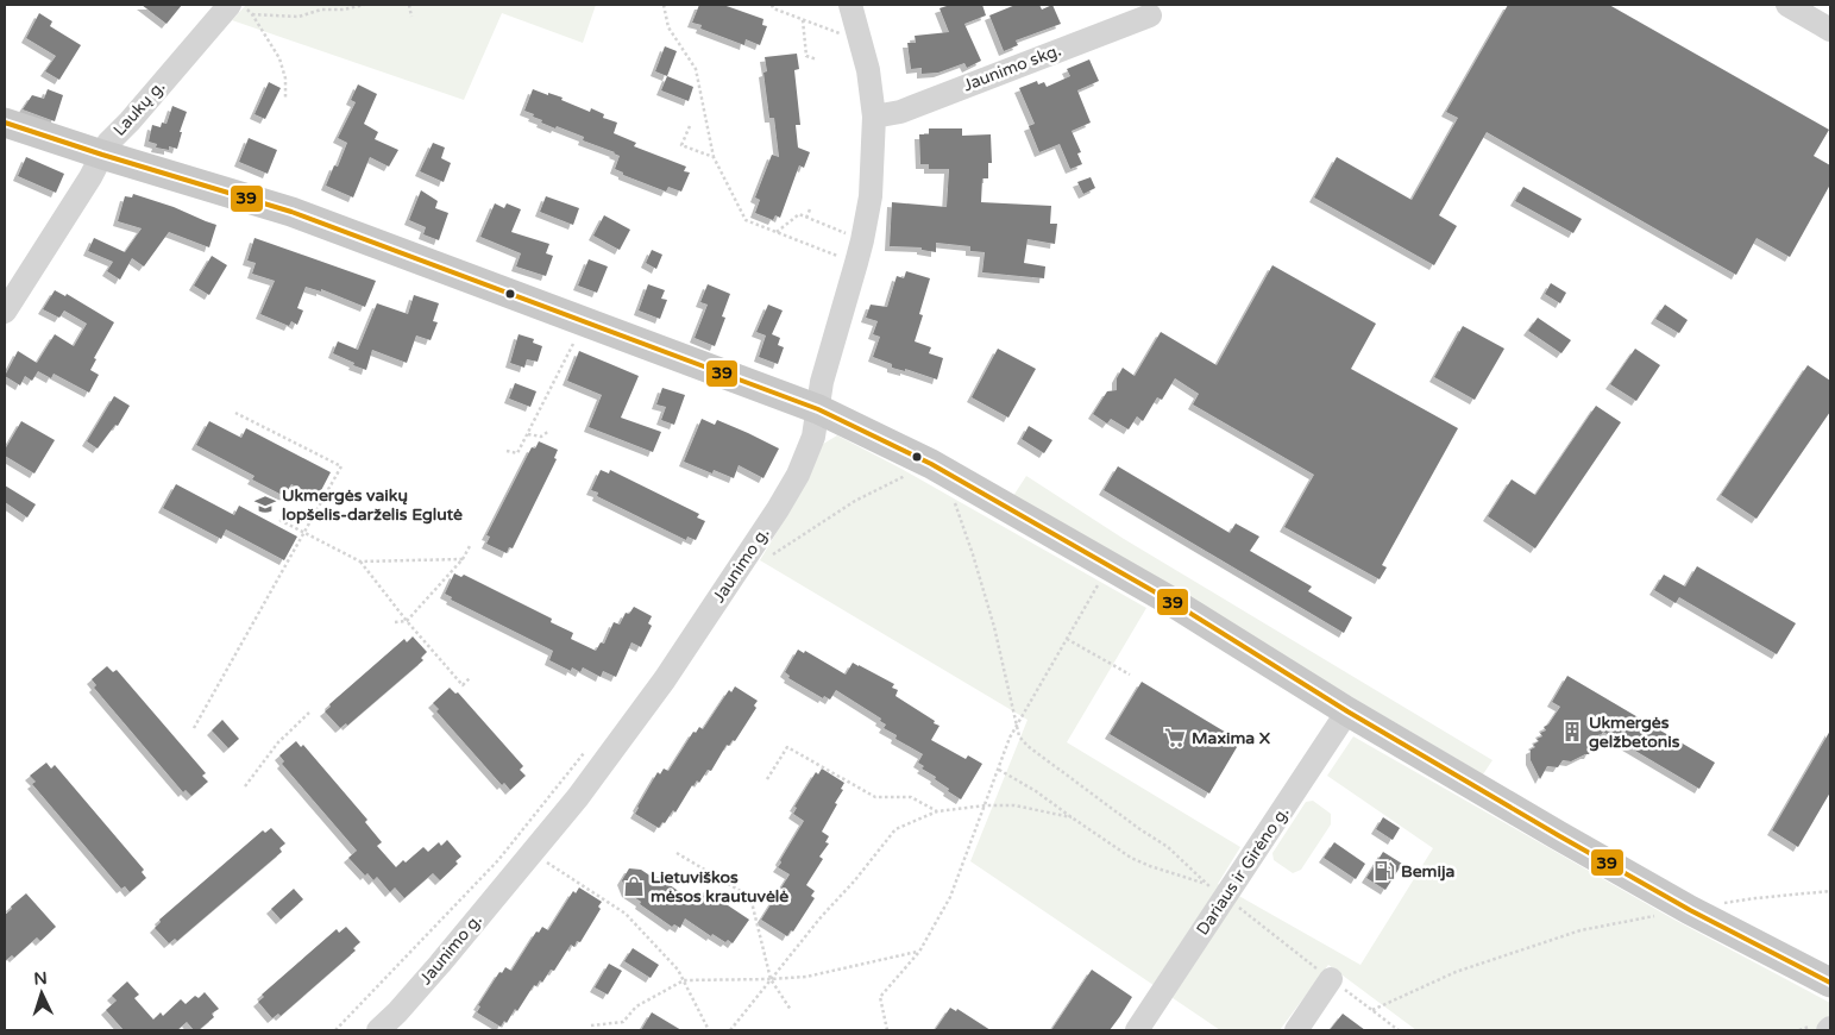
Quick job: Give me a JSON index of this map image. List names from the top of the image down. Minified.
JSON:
{"streets":{"street":["Jaunimo skg.","Laukų g.","Jaunimo g.","Dariaus ir Girėno g."]},"crossings":[["Jaunimo skg.","Jaunimo g."]],"places":{"school or university":["Ukmergės vaikų lopšelis-darželis Eglutė"],"building":["Ukmergės gelžbetonis"],"supermarket":["Maxima X"],"fuel station":["Bemija"],"shop":["Lietuviškos mėsos krautuvėlė"]},"lines":["transit line 39"],"north":"top"}
